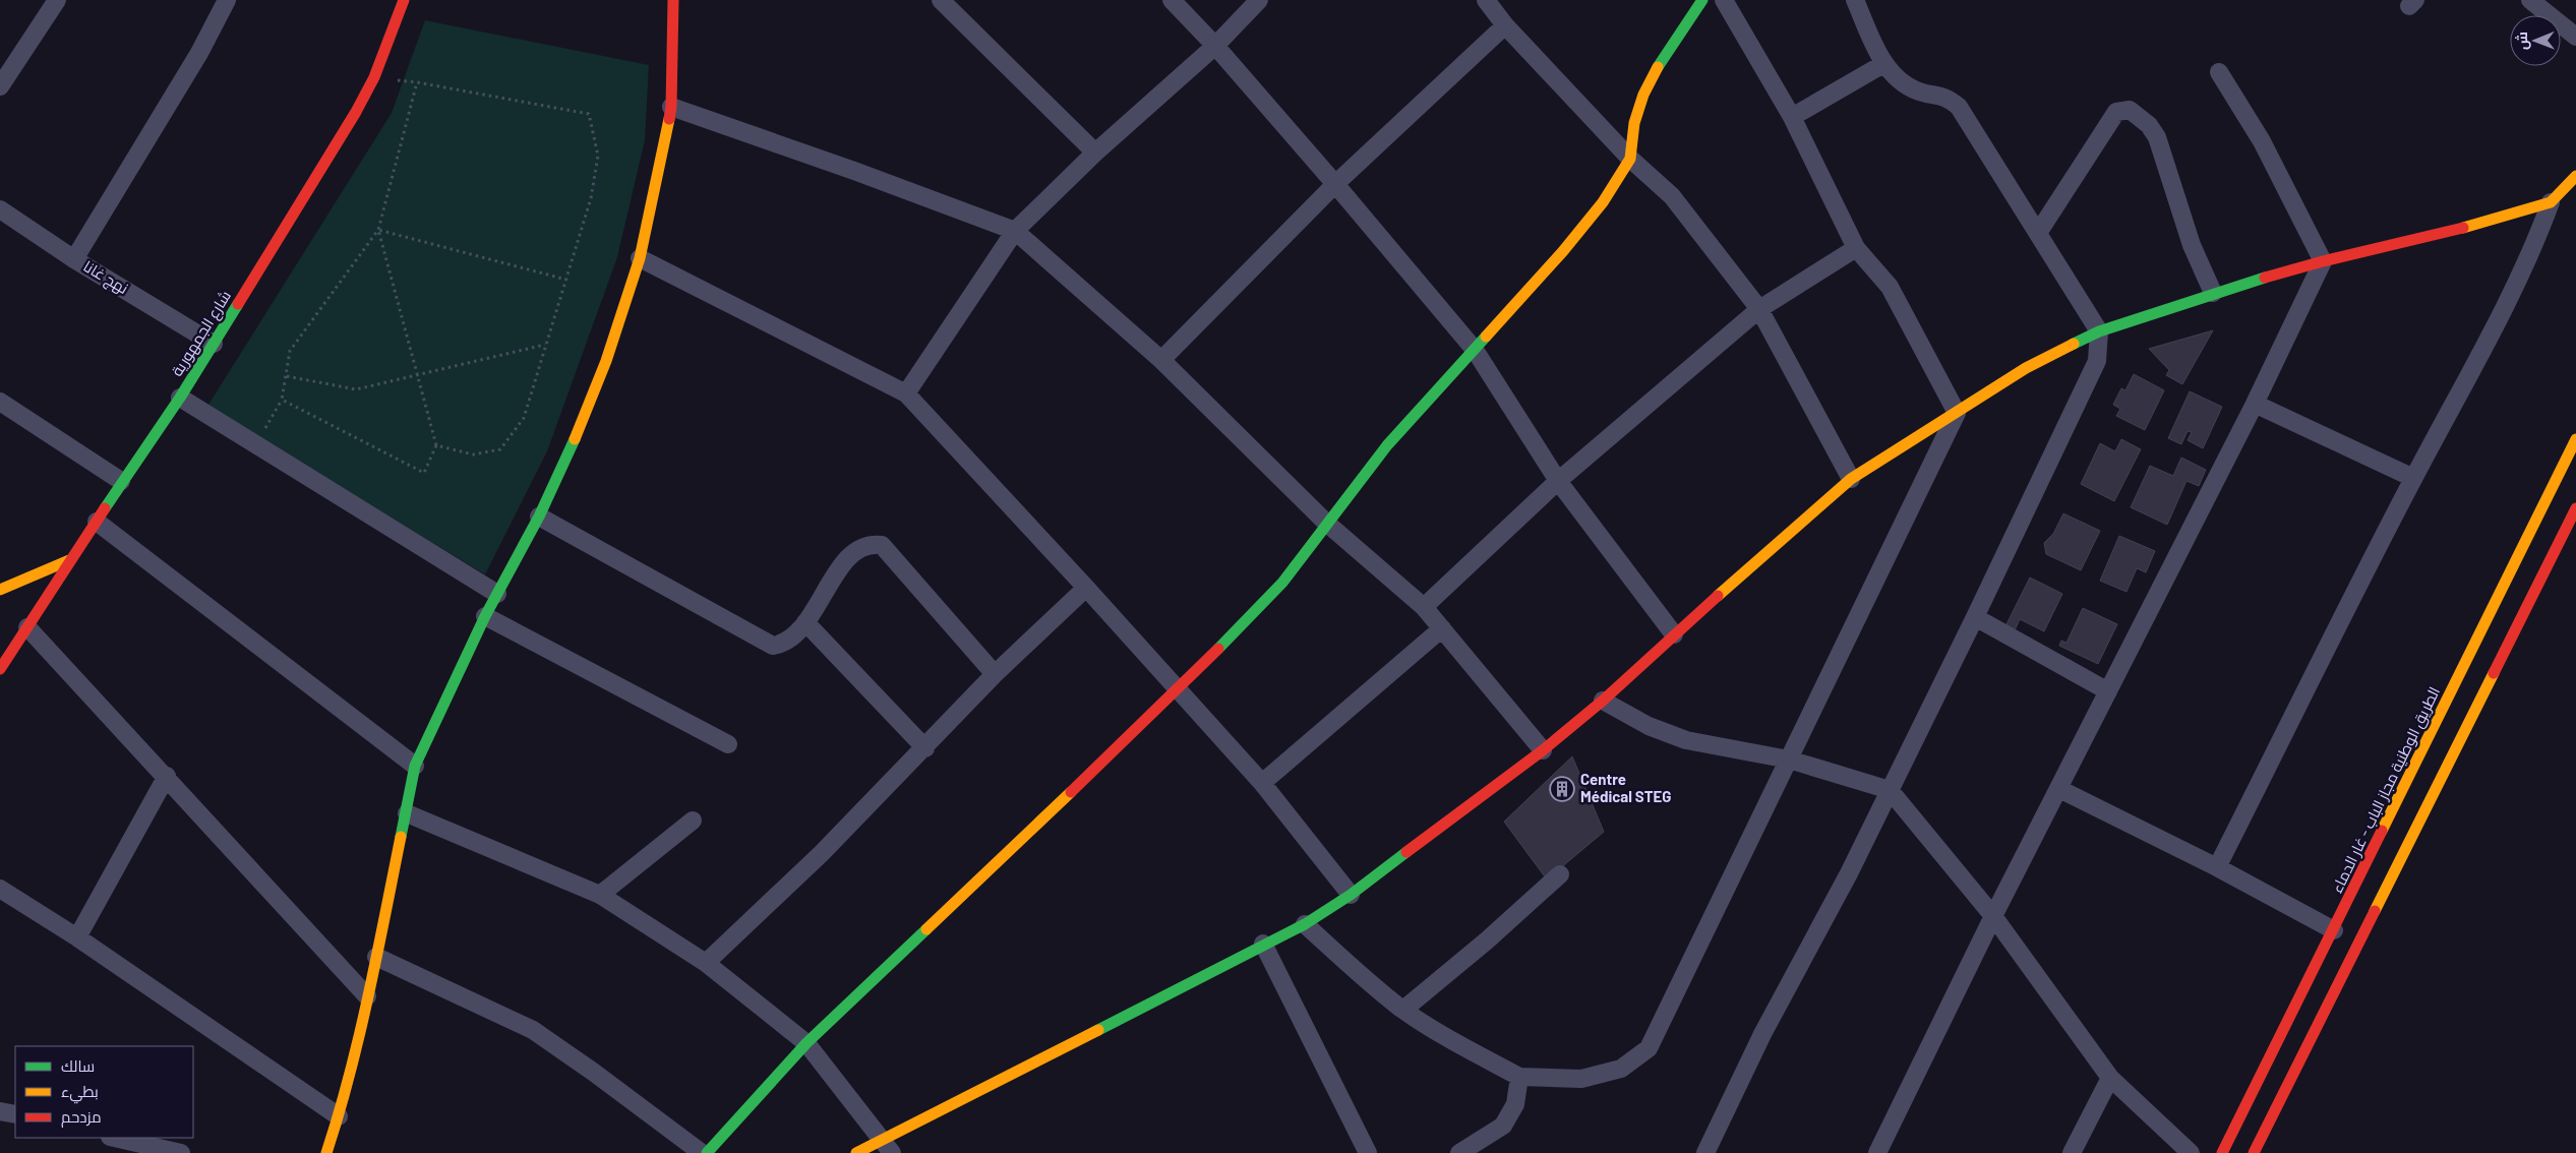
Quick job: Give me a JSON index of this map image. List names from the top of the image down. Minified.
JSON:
{"streets":{"main road":["شارع الجمهورية","الطريق الوطنية مجاز الباب - غار الدماء"],"street":["نهج غانا"]},"crossings":[["نهج غانا","شارع الجمهورية"]],"places":{"building":["Centre Médical STEG"]},"legend":["سالك","بطيء","مزدحم"],"north":"left"}
